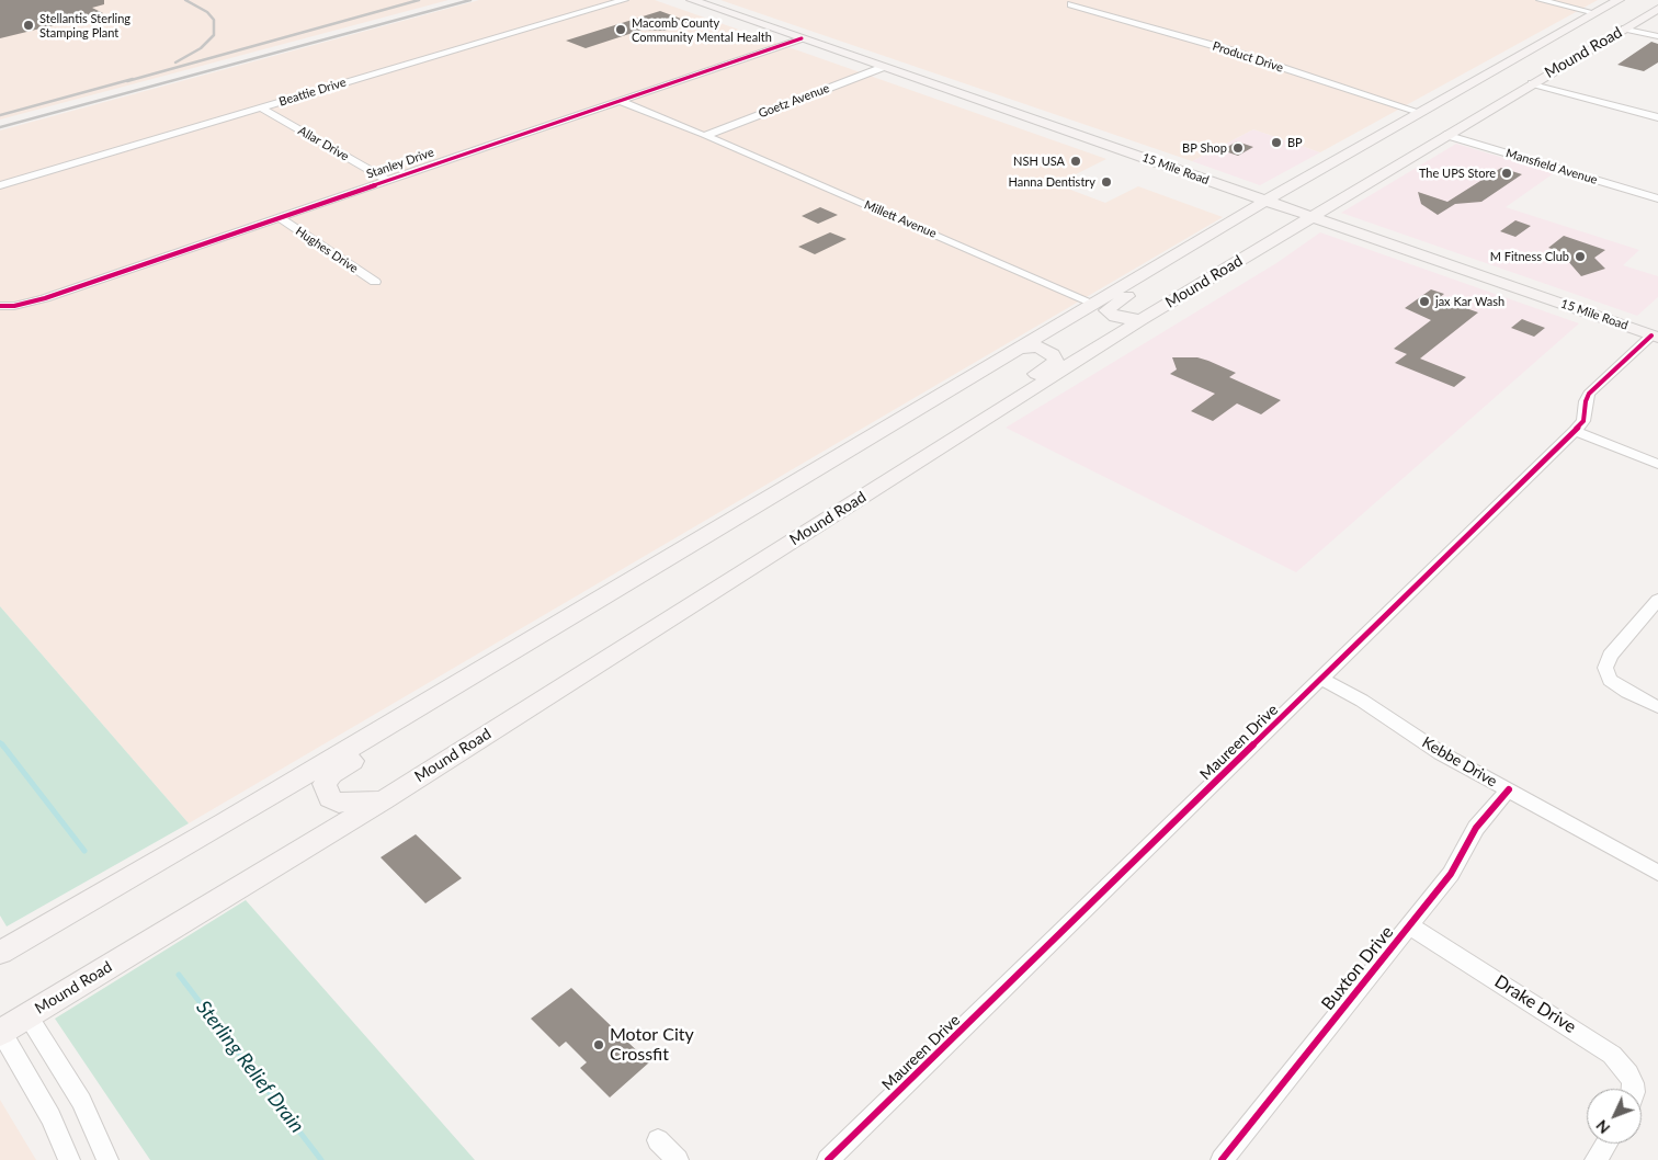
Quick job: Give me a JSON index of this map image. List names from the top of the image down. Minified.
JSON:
{"streets":{"main road":["Mound Road","15 Mile Road"],"street":["Product Drive","Beattie Drive","Goetz Avenue","Allar Drive","Stanley Drive","Mansfield Avenue","Millett Avenue","Hughes Drive","Maureen Drive","Kebbe Drive","Buxton Drive","Drake Drive"]},"crossings":[["Mound Road","Product Drive"],["Mound Road","Mansfield Avenue"],["Mound Road","15 Mile Road"],["Mound Road","Millett Avenue"],["Beattie Drive","Allar Drive"],["Goetz Avenue","15 Mile Road"],["Goetz Avenue","Millett Avenue"],["Allar Drive","Stanley Drive"],["Stanley Drive","15 Mile Road"],["Stanley Drive","Millett Avenue"],["Stanley Drive","Hughes Drive"],["15 Mile Road","Maureen Drive"],["Maureen Drive","Kebbe Drive"],["Kebbe Drive","Buxton Drive"],["Buxton Drive","Drake Drive"]],"water":["Sterling Relief Drain"],"places":["Stellantis Sterling Stamping Plant","Macomb County Community Mental Health","BP","BP Shop","NSH USA","The UPS Store","Hanna Dentistry","M Fitness Club","jax Kar Wash","Motor City Crossfit"],"north":"bottom left"}
